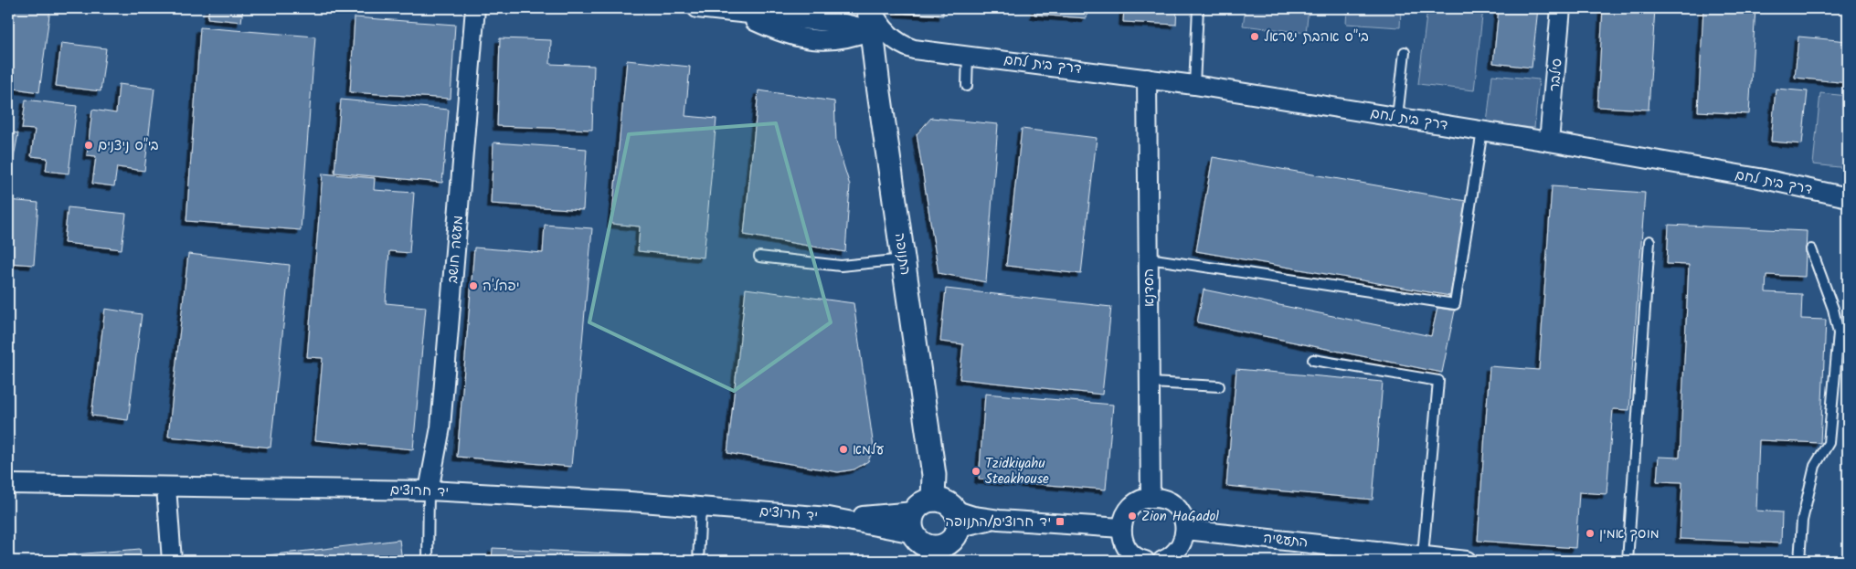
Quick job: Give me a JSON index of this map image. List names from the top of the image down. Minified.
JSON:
{"streets":{"street":["דרך בית לחם","סילבר","מעשה חושב","התנופה","הסדנא","יד חרוצים","התעשיה"]},"crossings":[["דרך בית לחם","סילבר"],["דרך בית לחם","התנופה"],["דרך בית לחם","הסדנא"],["מעשה חושב","יד חרוצים"],["התנופה","יד חרוצים"]],"places":{"other":["בי\"ס אהבת ישראל","בי\"ס ניצנים","יפהל'ה","עלמא","Tzidkiyahu Steakhouse","Zion HaGadol","מוסך אמין"],"transit":["יד חרוצים/התנופה"]}}
